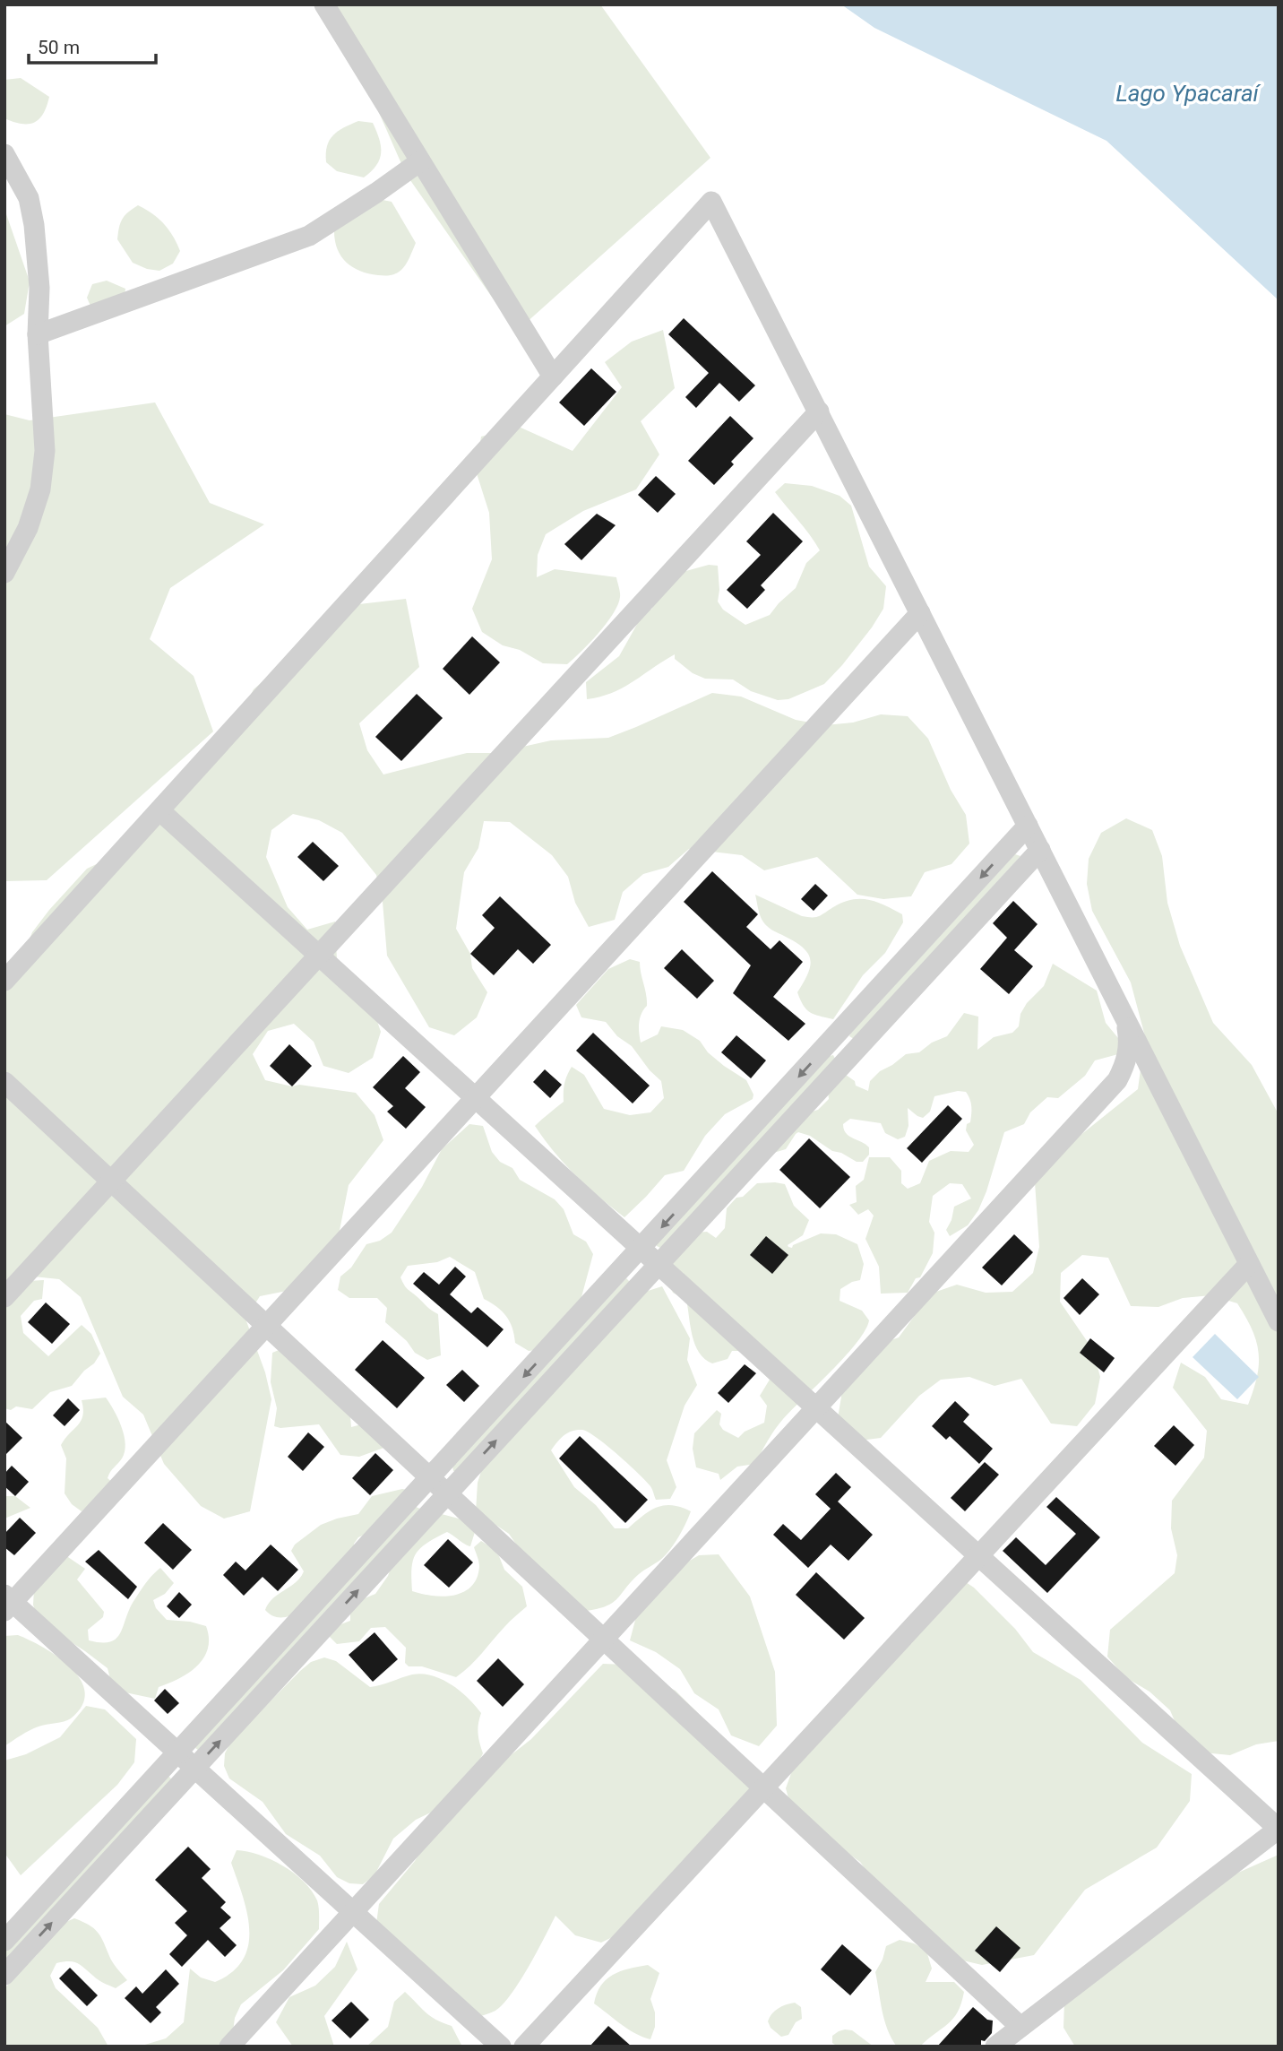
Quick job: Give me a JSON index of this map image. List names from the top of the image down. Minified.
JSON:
{"water":["Lago Ypacaraí"],"scale_bar":"50 m"}
